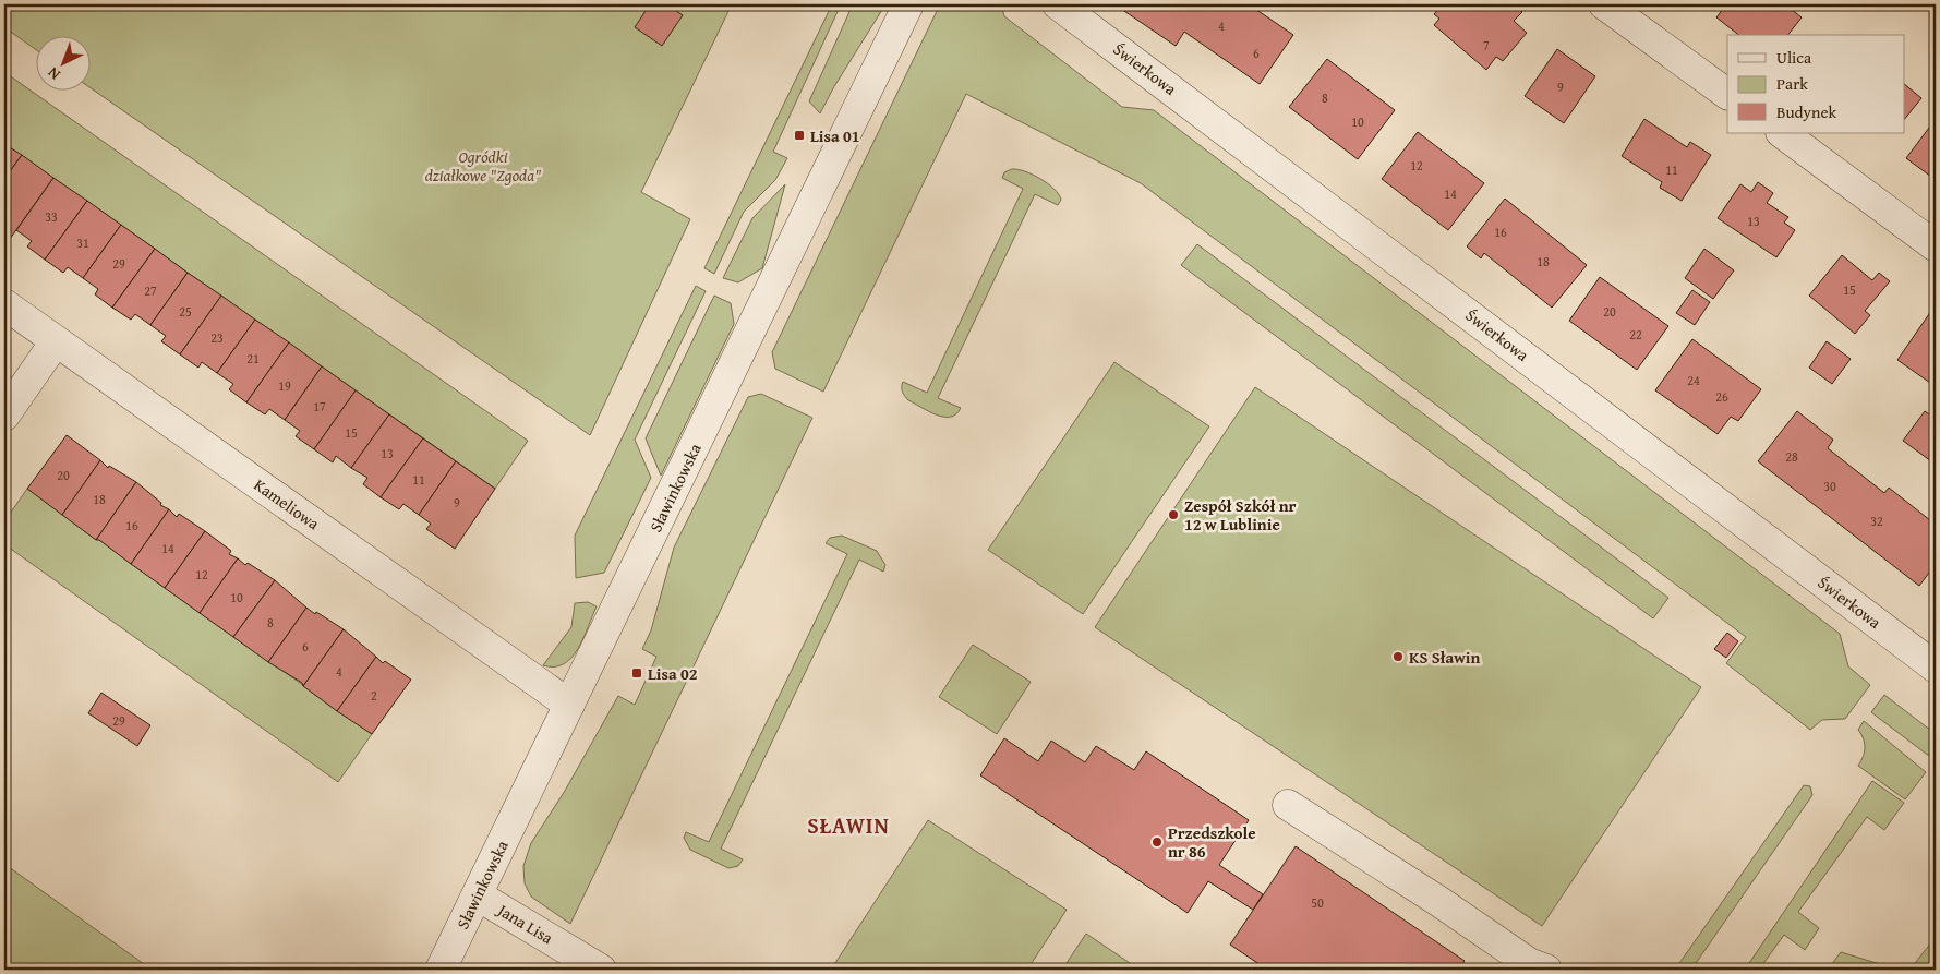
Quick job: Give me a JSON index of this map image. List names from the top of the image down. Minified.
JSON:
{"streets":{"street":["Świerkowa","Sławinkowska","Kameliowa","Jana Lisa"]},"crossings":[["Sławinkowska","Kameliowa"],["Sławinkowska","Jana Lisa"]],"districts":["SŁAWIN"],"parks":["Ogródki działkowe \"Zgoda\""],"places":{"transit":["Lisa 01","Lisa 02"],"other":["Zespół Szkół nr 12 w Lublinie","KS Sławin","Przedszkole nr 86"]},"house_numbers":["4","7","6","9","8","10","12","11","14","33","13","16","31","18","29","15","27","25","20","22","23","21","24","19","26","17","15","13","28","20","11","30","18","9","32","16","14","12","10","8","6","4","2","29","50"],"legend":["Ulica","Park","Budynek"],"north":"bottom left"}
